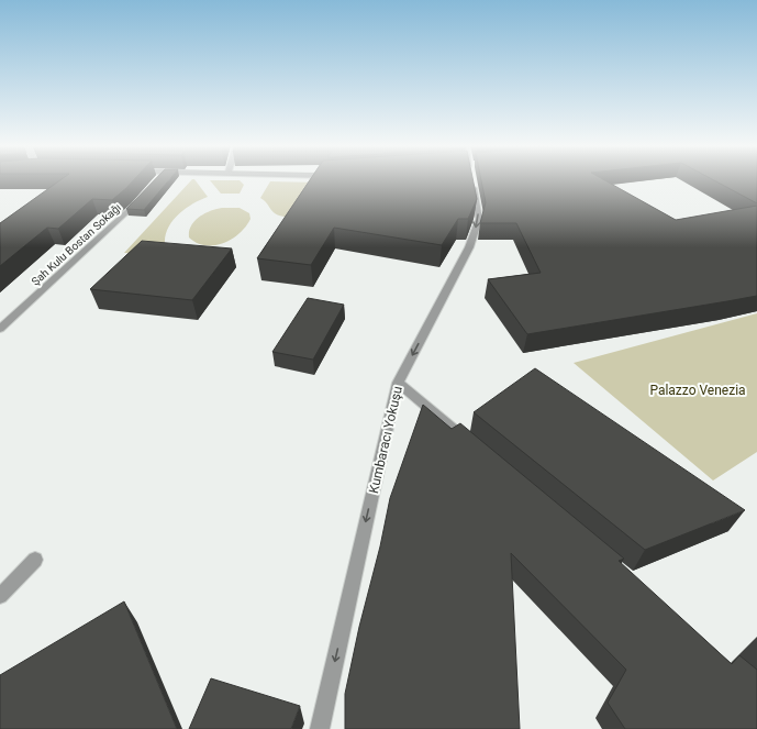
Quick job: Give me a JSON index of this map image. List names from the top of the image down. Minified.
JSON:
{"streets":{"street":["Şah Kulu Bostan Sokağı","Kumbaracı Yokuşu"]},"one_way":["Kumbaracı Yokuşu"],"parks":["Palazzo Venezia"]}
